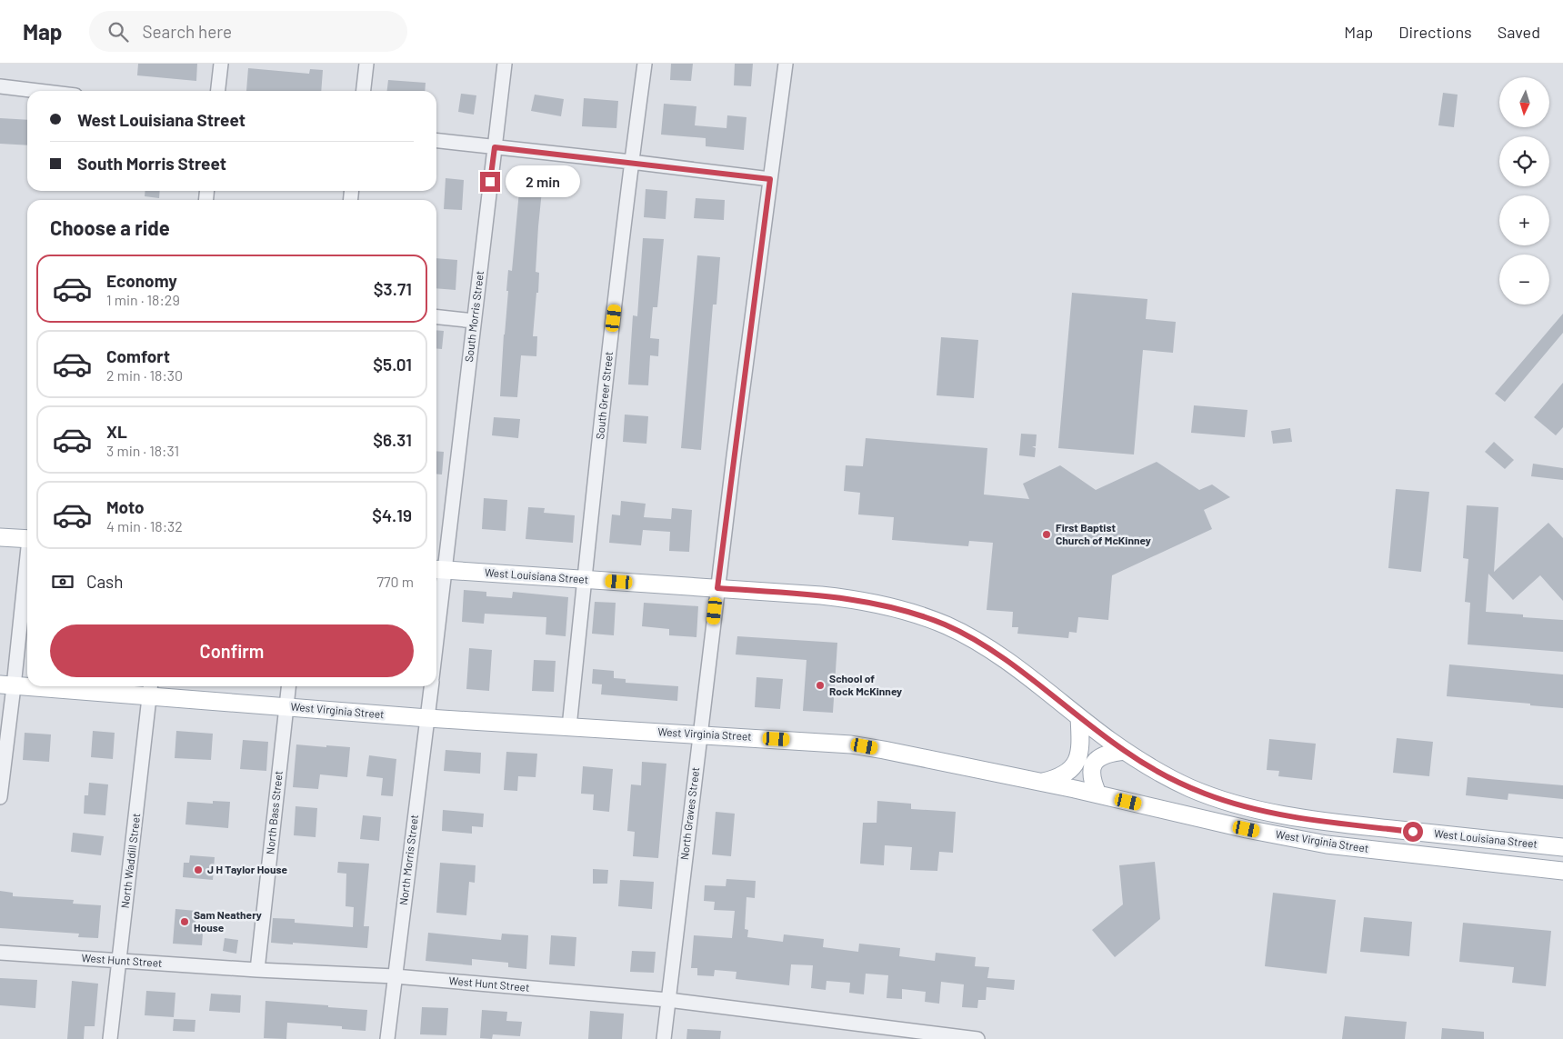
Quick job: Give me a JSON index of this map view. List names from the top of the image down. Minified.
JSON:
{"streets":{"main road":["West Louisiana Street","West Virginia Street"],"street":["South Morris Street","South Greer Street","North Bass Street","North Graves Street","North Morris Street","North Waddill Street","West Hunt Street"]},"crossings":[["South Morris Street","West Louisiana Street"],["South Greer Street","West Louisiana Street"],["South Greer Street","West Virginia Street"],["West Louisiana Street","North Graves Street"],["West Virginia Street","North Bass Street"],["West Virginia Street","North Graves Street"],["West Virginia Street","North Morris Street"],["West Virginia Street","North Waddill Street"],["North Bass Street","West Hunt Street"],["North Graves Street","West Hunt Street"],["North Morris Street","West Hunt Street"],["North Waddill Street","West Hunt Street"]],"places":["First Baptist Church of McKinney","School of Rock McKinney","J H Taylor House","Sam Neathery House"],"north":"bottom","page":{"header":"Map","search":"Search here","nav":["Map","Directions","Saved"],"map_buttons":["+","−"],"banner":["West Louisiana Street","South Morris Street"],"bubble":"2 min","heading":"Choose a ride","list":[{"name":"Economy","note":"1 min · 18:29","value":"$3.71"},{"name":"Comfort","note":"2 min · 18:30","value":"$5.01"},{"name":"XL","note":"3 min · 18:31","value":"$6.31"},{"name":"Moto","note":"4 min · 18:32","value":"$4.19"}],"pay":["Cash","770 m"],"buttons":"Confirm"}}
